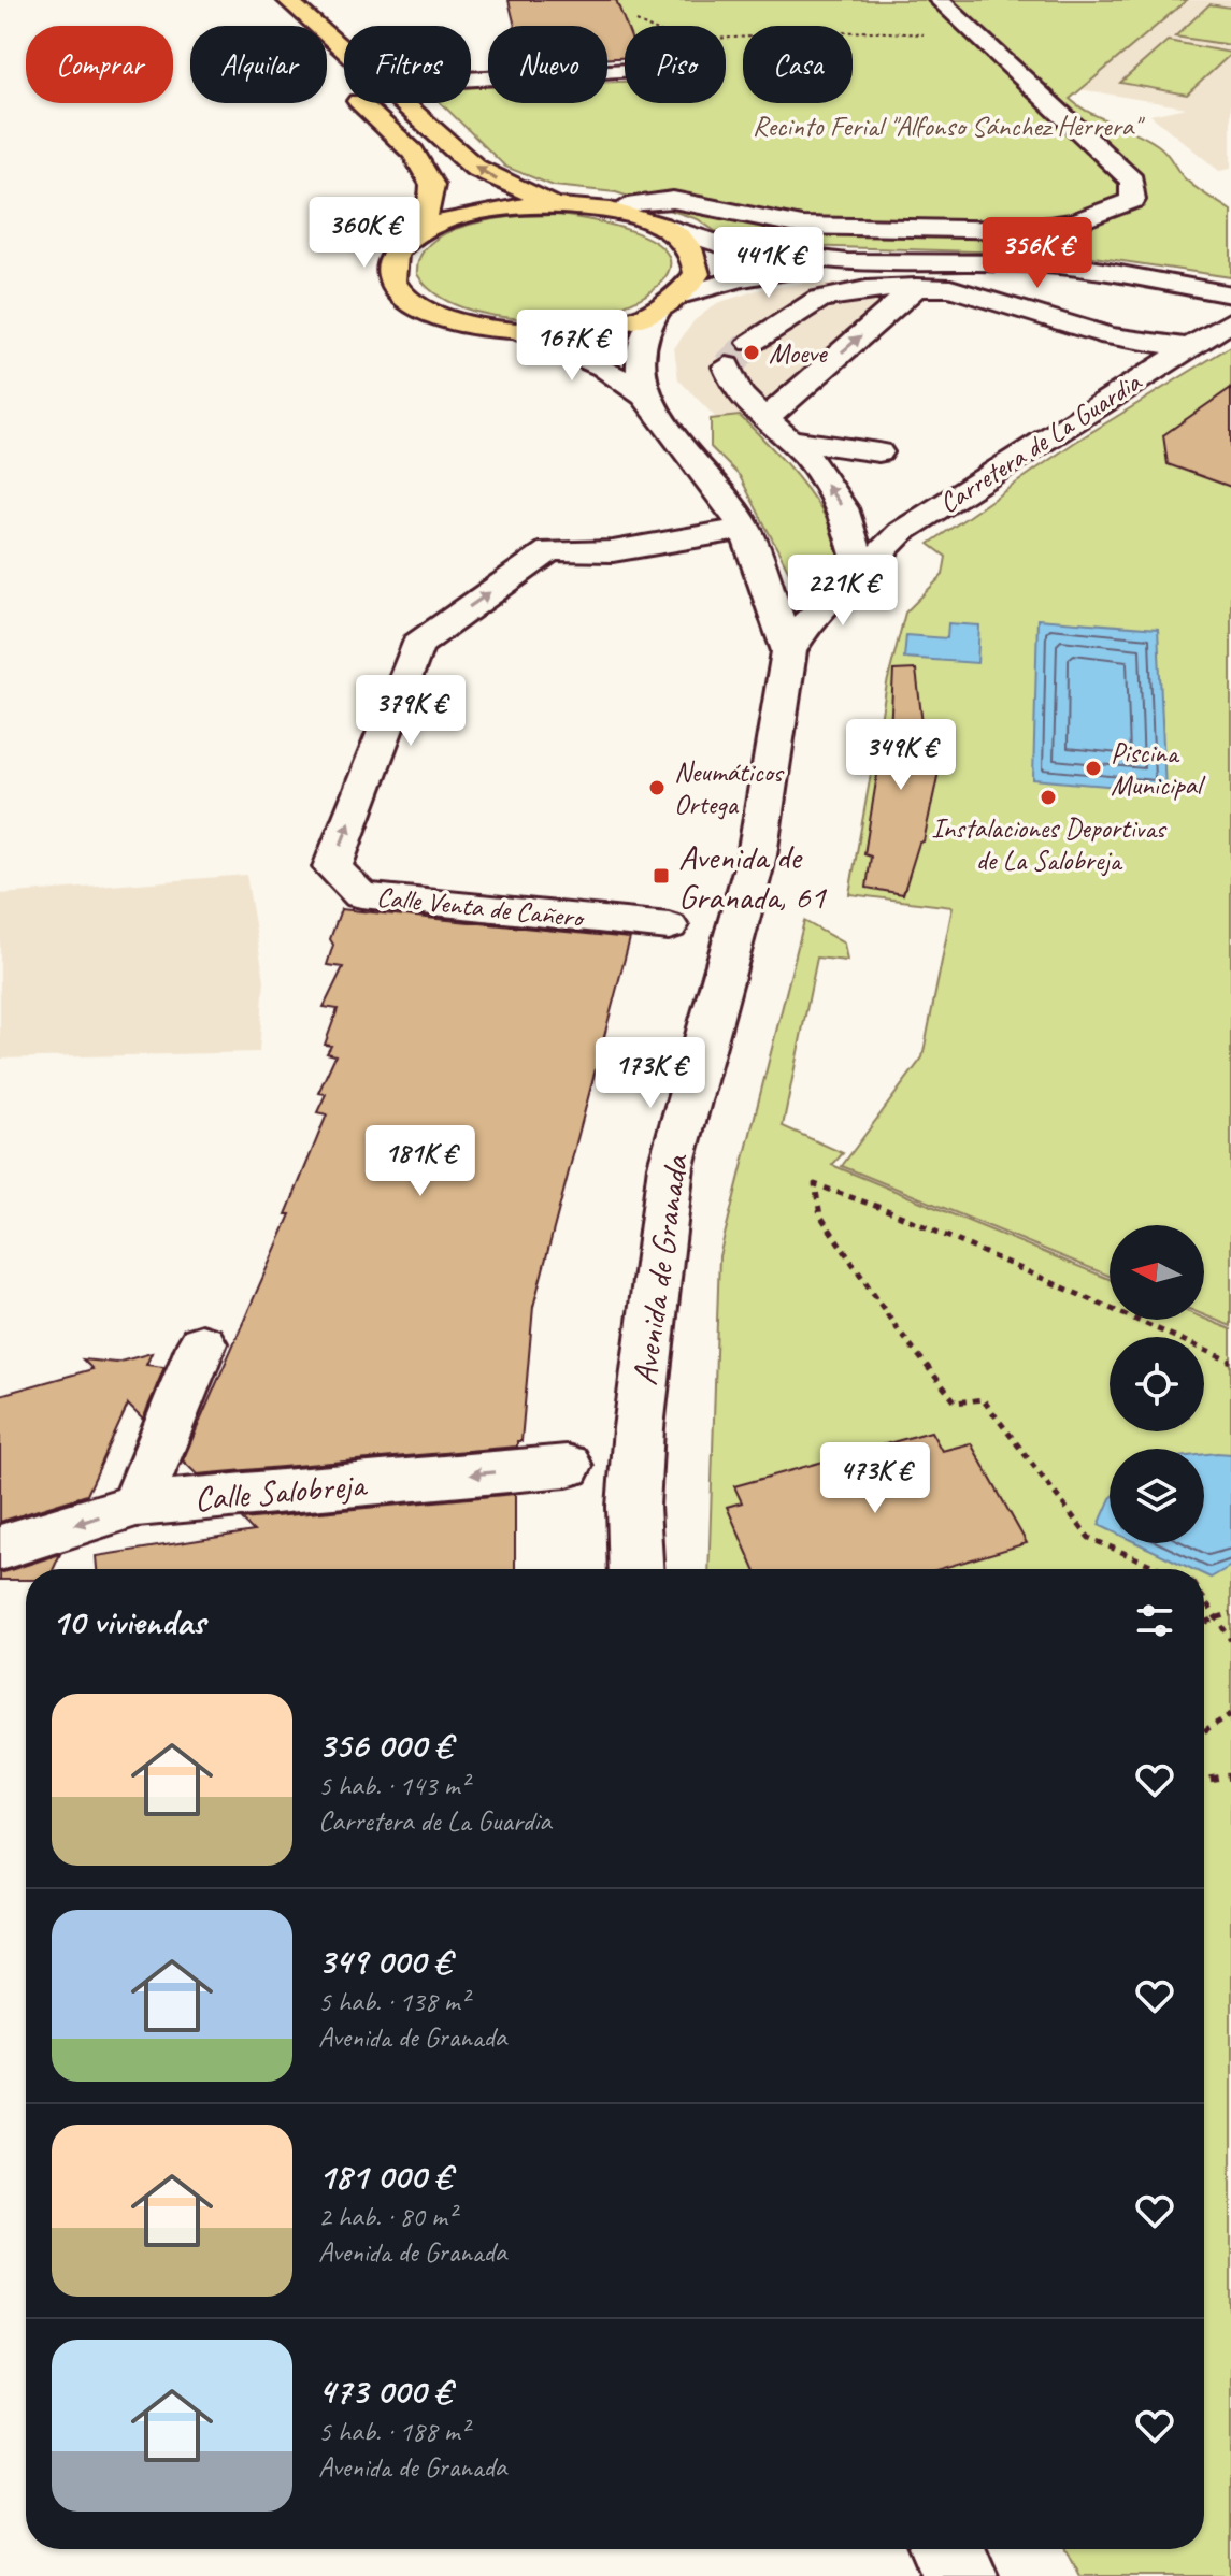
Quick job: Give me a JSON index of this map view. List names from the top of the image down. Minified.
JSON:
{"streets":{"street":["Carretera de La Guardia","Calle Venta de Cañero","Avenida de Granada","Calle Salobreja"]},"crossings":[["Carretera de La Guardia","Avenida de Granada"],["Calle Venta de Cañero","Avenida de Granada"]],"one_way":["Calle Salobreja"],"parks":["Recinto Ferial \"Alfonso Sánchez Herrera\""],"places":{"other":["Moeve","Piscina Municipal","Neumáticos Ortega","Instalaciones Deportivas de La Salobreja"],"transit":["Avenida de Granada, 61"]},"north":"left","page":{"chip":["Comprar","Alquilar","Filtros","Nuevo","Piso","Casa"],"price":["360K €","356K €","441K €","167K €","221K €","379K €","349K €","173K €","181K €","473K €"],"heading":"10 viviendas","list":[{"name":"356 000 €","note":"5 hab. · 143 m² · Carretera de La Guardia"},{"name":"349 000 €","note":"5 hab. · 138 m² · Avenida de Granada"},{"name":"181 000 €","note":"2 hab. · 80 m² · Avenida de Granada"},{"name":"473 000 €","note":"5 hab. · 188 m² · Avenida de Granada"}]}}
